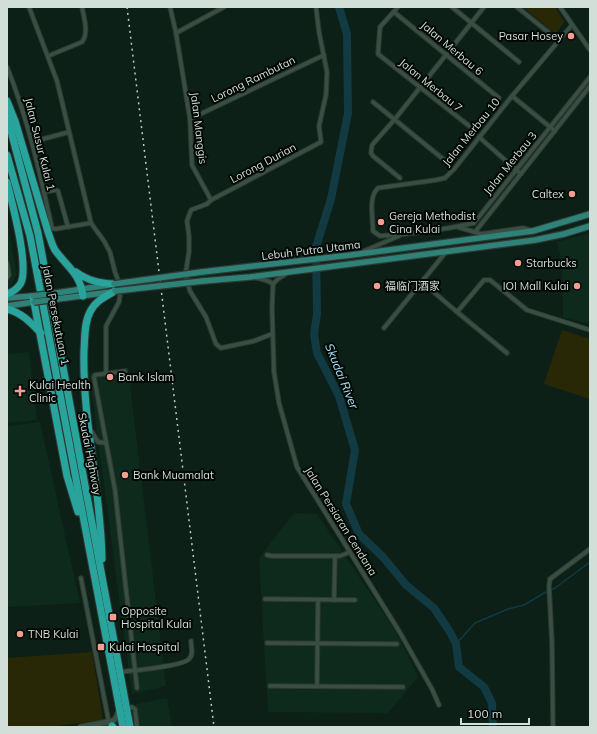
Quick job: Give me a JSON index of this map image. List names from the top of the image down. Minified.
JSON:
{"streets":{"highway":["Jalan Persekutuan 1","Skudai Highway"],"main road":["Lebuh Putra Utama"],"street":["Jalan Merbau 6","Lorong Rambutan","Jalan Merbau 7","Jalan Manggis","Jalan Merbau 10","Jalan Susur Kulai 1","Lorong Durian","Jalan Merbau 3","Jalan Persiaran Cendana"]},"crossings":[["Jalan Merbau 6","Jalan Merbau 7"],["Lorong Rambutan","Jalan Manggis"],["Lorong Rambutan","Lorong Durian"],["Jalan Manggis","Lorong Durian"],["Jalan Merbau 10","Jalan Merbau 3"],["Jalan Persekutuan 1","Skudai Highway"]],"water":["Skudai River"],"places":{"other":["Pasar Hosey","Caltex","Gereja Methodist Cina Kulai","Starbucks","福临门酒家","IOI Mall Kulai","Bank Islam","Bank Muamalat","TNB Kulai"],"health":["Kulai Health Clinic"],"transit":["Opposite Hospital Kulai","Kulai Hospital"]},"scale_bar":"100 m"}
